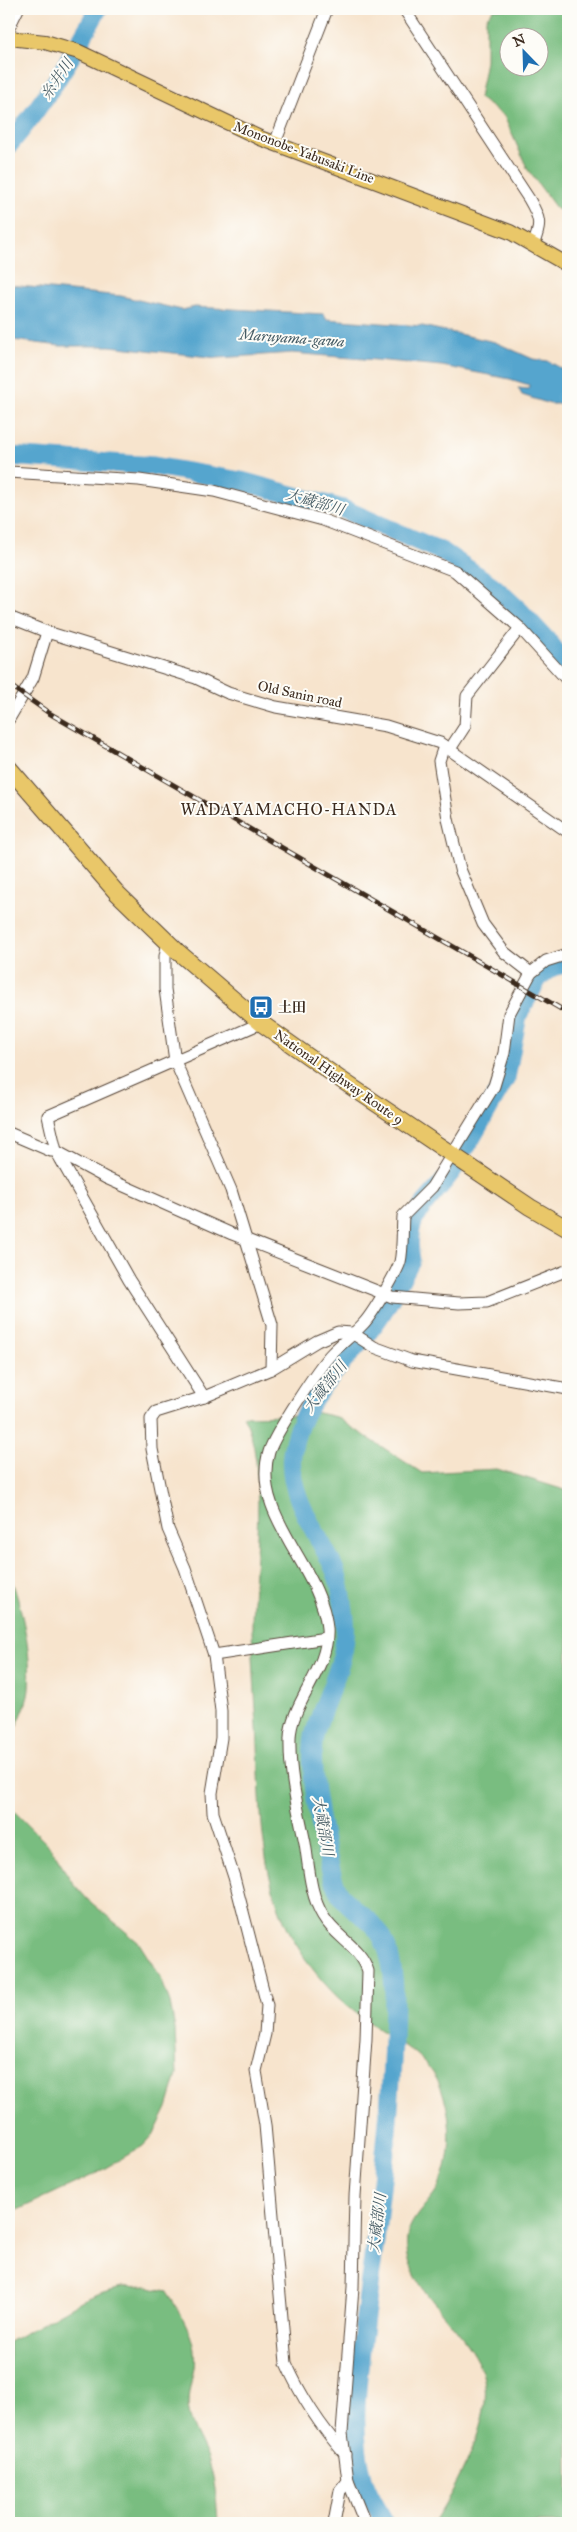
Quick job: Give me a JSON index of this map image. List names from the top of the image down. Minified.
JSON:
{"streets":{"highway":["National Highway Route 9"],"main road":["Mononobe-Yabusaki Line"],"street":["Old Sanin road"]},"districts":["WADAYAMACHO-HANDA"],"water":["糸井川","Maruyama-gawa","大蔵部川"],"places":{"bus stop":["土田"]},"north":"top left"}
